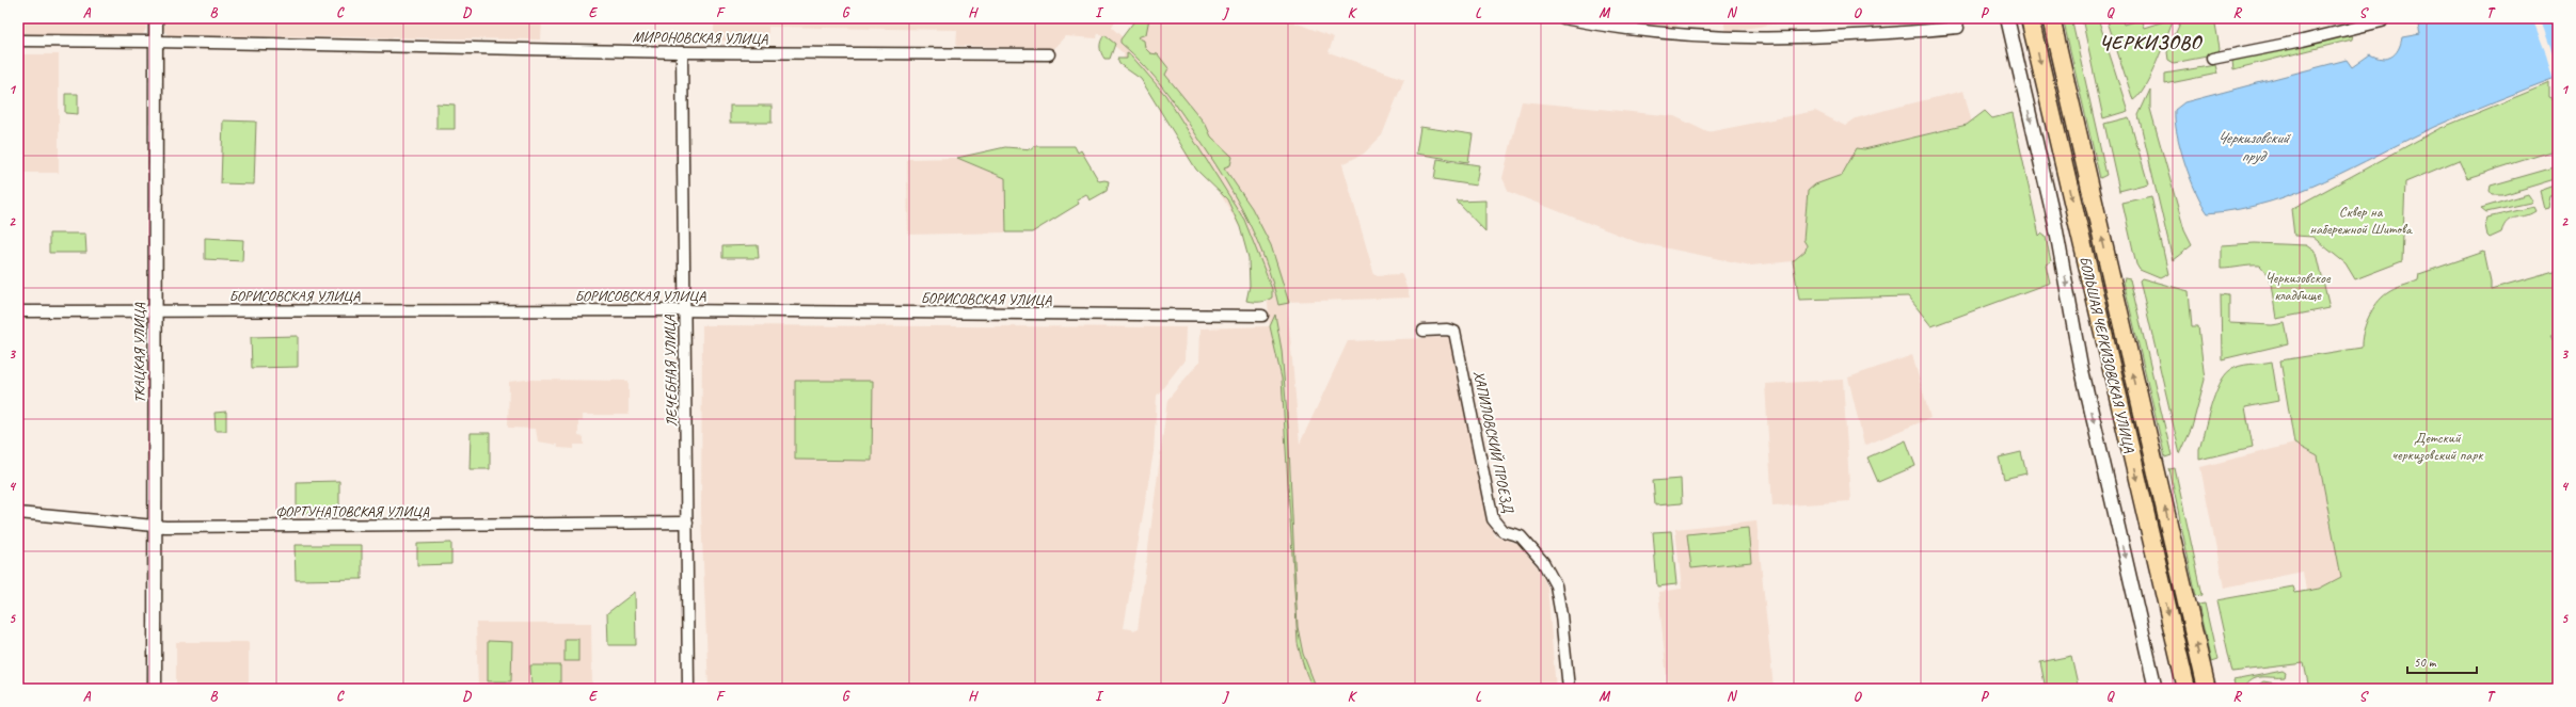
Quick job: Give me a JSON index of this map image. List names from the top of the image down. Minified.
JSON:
{"streets":{"main road":["БОЛЬШАЯ ЧЕРКИЗОВСКАЯ УЛИЦА"],"street":["МИРОНОВСКАЯ УЛИЦА","БОРИСОВСКАЯ УЛИЦА","ТКАЦКАЯ УЛИЦА","ЛЕЧЕБНАЯ УЛИЦА","ХАПИЛОВСКИЙ ПРОЕЗД","ФОРТУНАТОВСКАЯ УЛИЦА"]},"crossings":[["МИРОНОВСКАЯ УЛИЦА","ТКАЦКАЯ УЛИЦА"],["МИРОНОВСКАЯ УЛИЦА","ЛЕЧЕБНАЯ УЛИЦА"],["БОРИСОВСКАЯ УЛИЦА","ТКАЦКАЯ УЛИЦА"],["БОРИСОВСКАЯ УЛИЦА","ЛЕЧЕБНАЯ УЛИЦА"],["ТКАЦКАЯ УЛИЦА","ФОРТУНАТОВСКАЯ УЛИЦА"],["ЛЕЧЕБНАЯ УЛИЦА","ФОРТУНАТОВСКАЯ УЛИЦА"]],"districts":["ЧЕРКИЗОВО"],"water":["Черкизовский пруд"],"parks":["Сквер на набережной Шитова","Черкизовское кладбище","Детский черкизовский парк"],"scale_bar":"50 m","grid":{"columns":["A","B","C","D","E","F","G","H","I","J","K","L","M","N","O","P","Q","R","S","T"],"rows":["1","2","3","4","5"]}}
